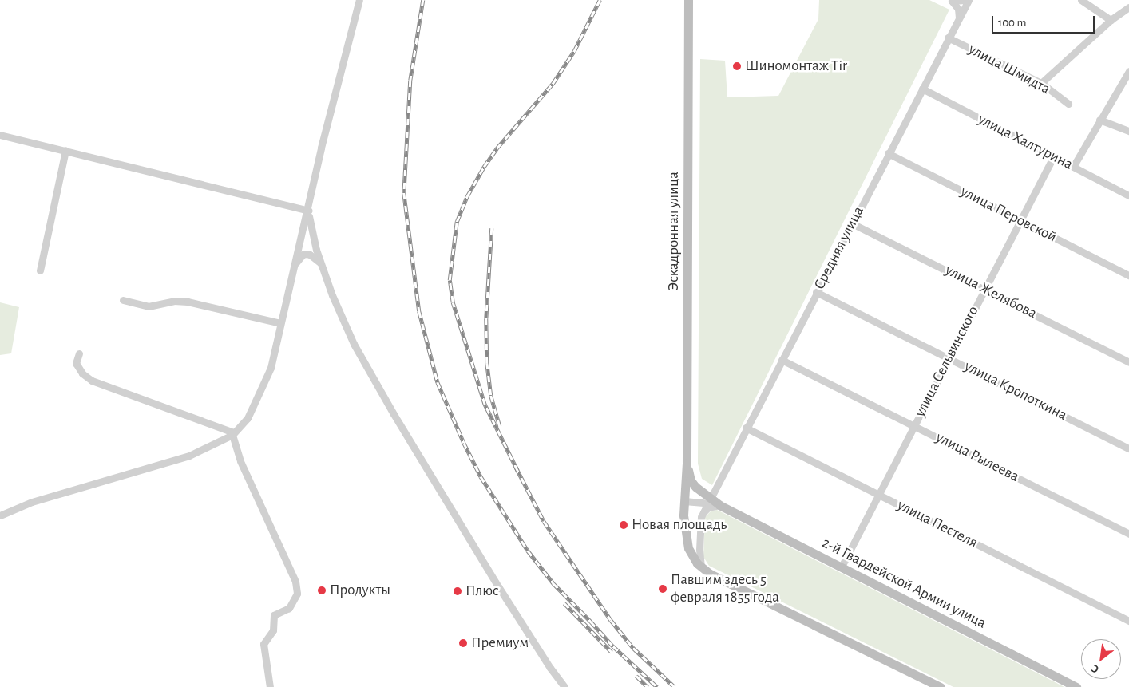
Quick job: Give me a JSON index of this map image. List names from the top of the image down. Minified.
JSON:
{"streets":{"main road":["Эскадронная улица","2-й Гвардейской Армии улица"],"street":["улица Шмидта","улица Халтурина","улица Перовской","Средняя улица","улица Желябова","улица Сельвинского","улица Кропоткина","улица Рылеева","улица Пестеля"]},"crossings":[["улица Шмидта","Средняя улица"],["улица Халтурина","Средняя улица"],["улица Халтурина","улица Сельвинского"],["улица Перовской","Средняя улица"],["улица Перовской","улица Сельвинского"],["Эскадронная улица","2-й Гвардейской Армии улица"],["Средняя улица","улица Желябова"],["Средняя улица","улица Кропоткина"],["Средняя улица","улица Рылеева"],["Средняя улица","улица Пестеля"],["Средняя улица","2-й Гвардейской Армии улица"],["улица Желябова","улица Сельвинского"],["улица Сельвинского","улица Кропоткина"],["улица Сельвинского","улица Рылеева"],["улица Сельвинского","улица Пестеля"],["улица Сельвинского","2-й Гвардейской Армии улица"]],"places":["Шиномонтаж Tir","Новая площадь","Павшим здесь 5 февраля 1855 года","Продукты","Плюс","Премиум"],"scale_bar":"100 m","north":"bottom left"}
